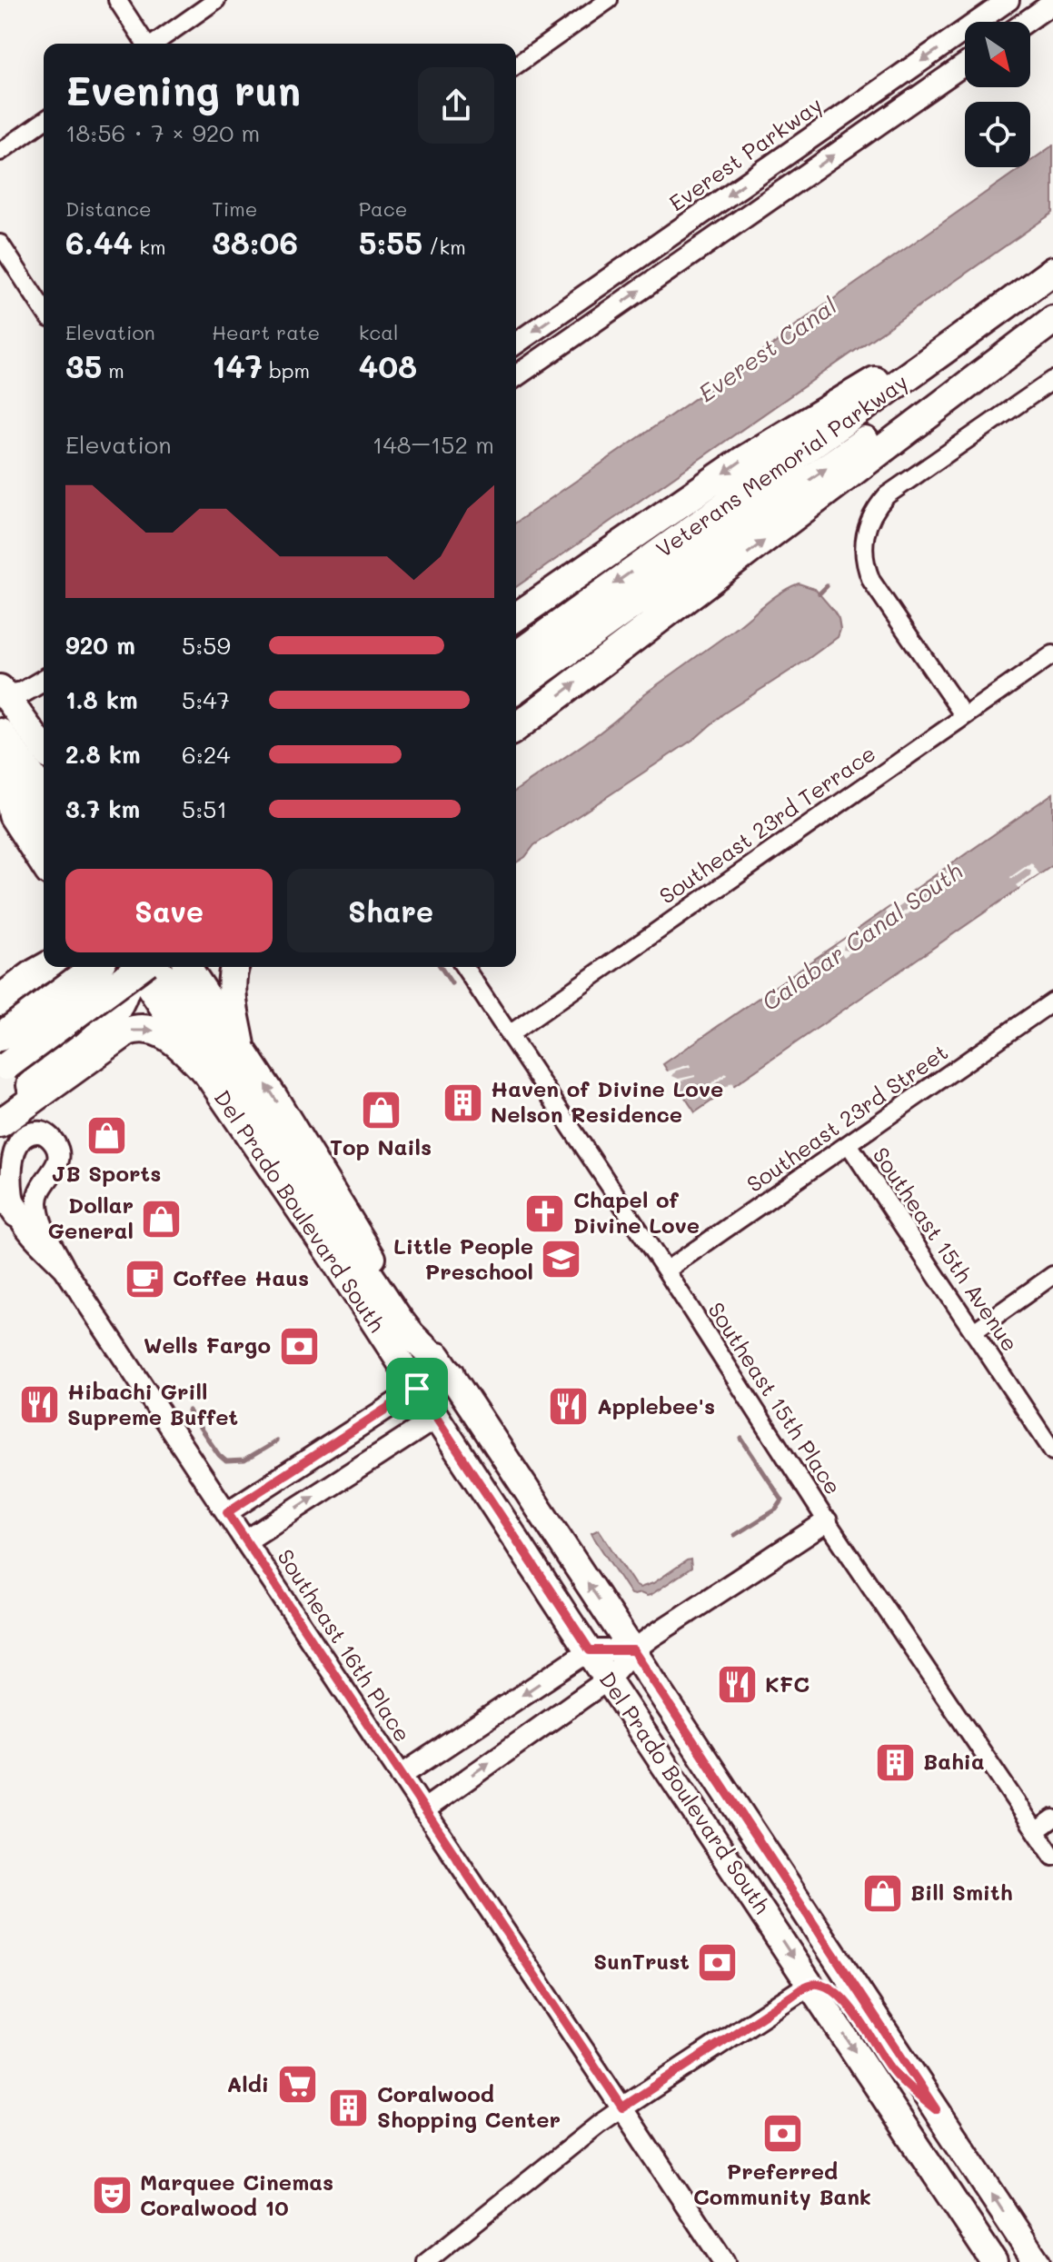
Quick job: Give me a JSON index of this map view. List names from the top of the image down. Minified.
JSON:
{"streets":{"highway":["Veterans Memorial Parkway"],"main road":["Del Prado Boulevard South"],"street":["Everest Parkway","Southeast 23rd Terrace","Southeast 23rd Street","Southeast 15th Avenue","Southeast 15th Place","Southeast 16th Place"]},"crossings":[["Southeast 23rd Terrace","Southeast 15th Place"],["Southeast 23rd Street","Southeast 15th Avenue"],["Southeast 23rd Street","Southeast 15th Place"]],"water":["Everest Canal","Calabar Canal South"],"places":{"building":["Haven of Divine Love Nelson Residence","Bahia","Coralwood Shopping Center"],"shop":["Top Nails","JB Sports","Dollar General","Bill Smith"],"church":["Chapel of Divine Love"],"school or university":["Little People Preschool"],"cafe":["Coffee Haus"],"bank":["Wells Fargo","SunTrust","Preferred Community Bank"],"restaurant":["Hibachi Grill Supreme Buffet","Applebee's","KFC"],"supermarket":["Aldi"],"theatre":["Marquee Cinemas Coralwood 10"]},"north":"bottom right","page":{"heading":["Evening run","18:56 · 7 × 920 m"],"stats":[["Distance","6.44 km"],["Time","38:06"],["Pace","5:55 /km"],["Elevation","35 m"],["Heart rate","147 bpm"],["kcal","408"]],"chart":["Elevation","148–152 m"],"list":[{"name":"920 m","note":"5:59"},{"name":"1.8 km","note":"5:47"},{"name":"2.8 km","note":"6:24"},{"name":"3.7 km","note":"5:51"}],"buttons":["Save","Share"]}}
